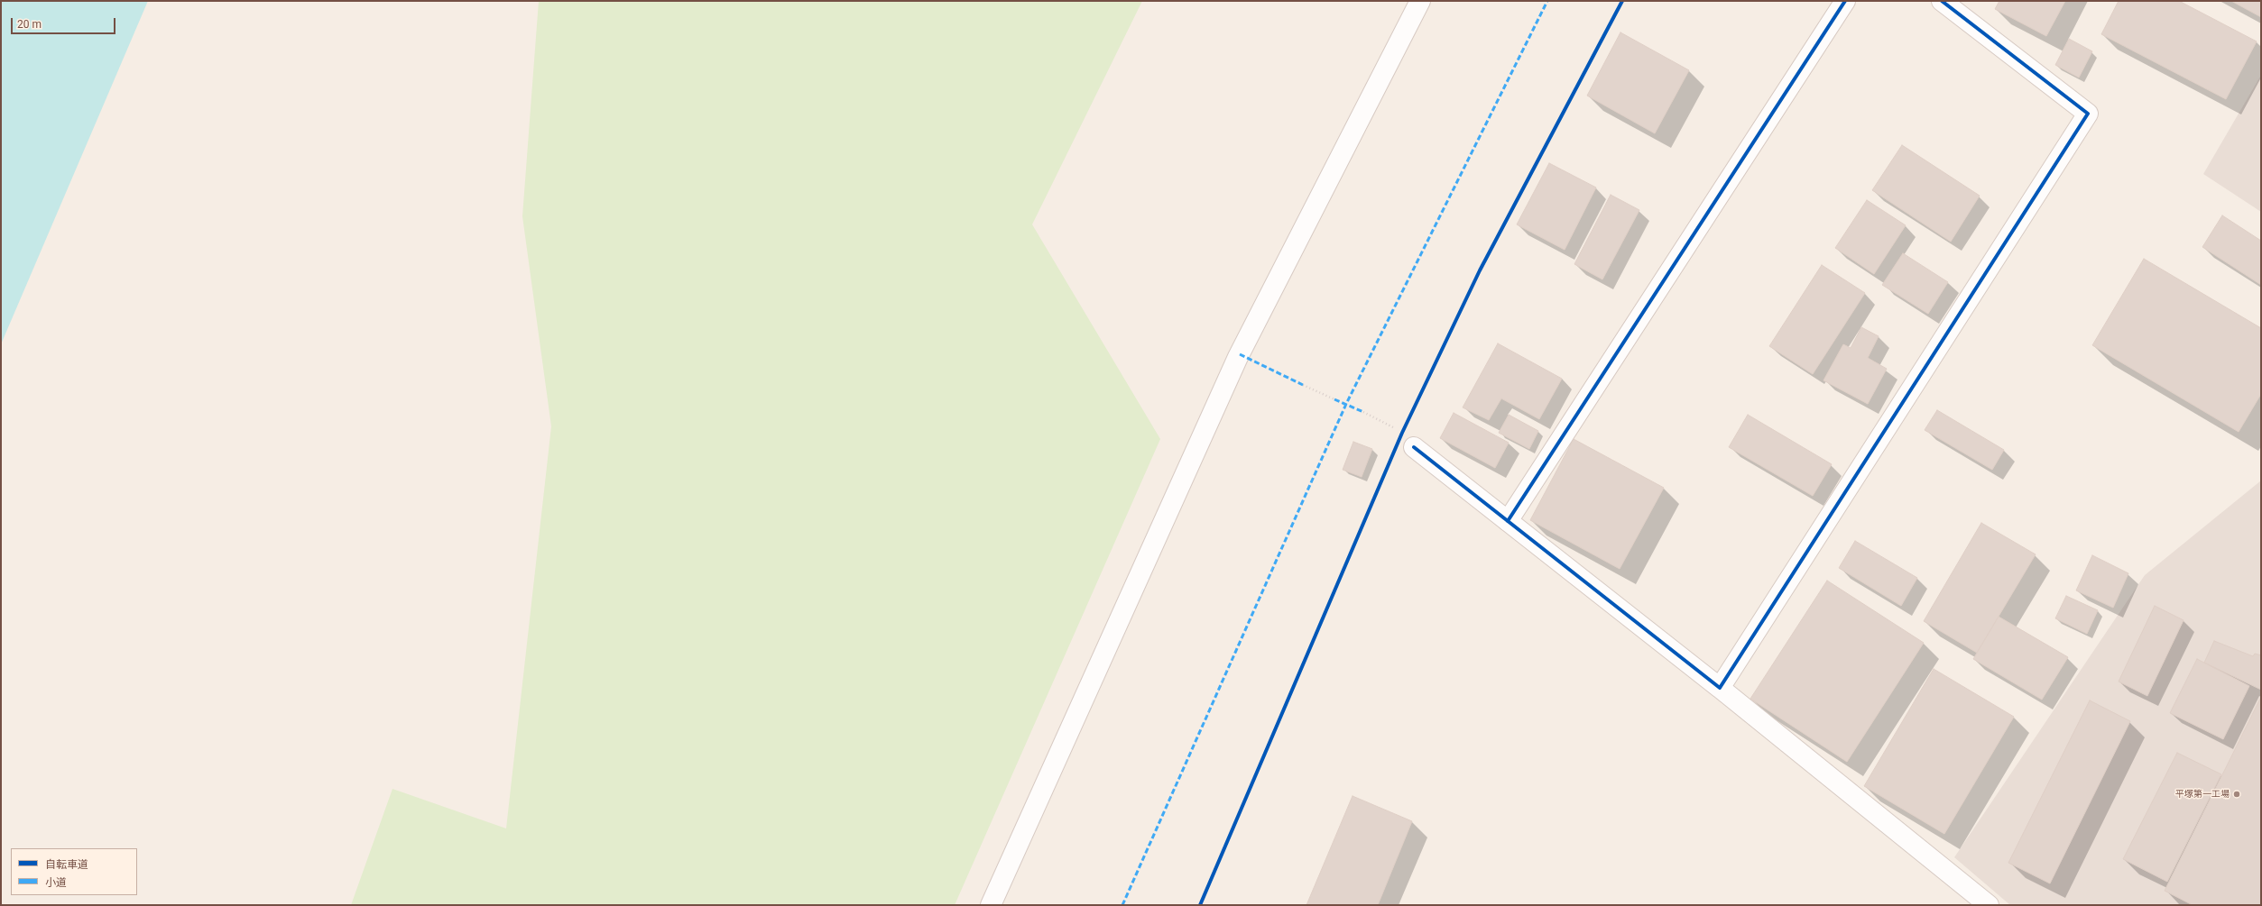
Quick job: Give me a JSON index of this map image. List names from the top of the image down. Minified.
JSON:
{"places":["平塚第一工場"],"legend":["自転車道","小道"],"scale_bar":"20 m"}
